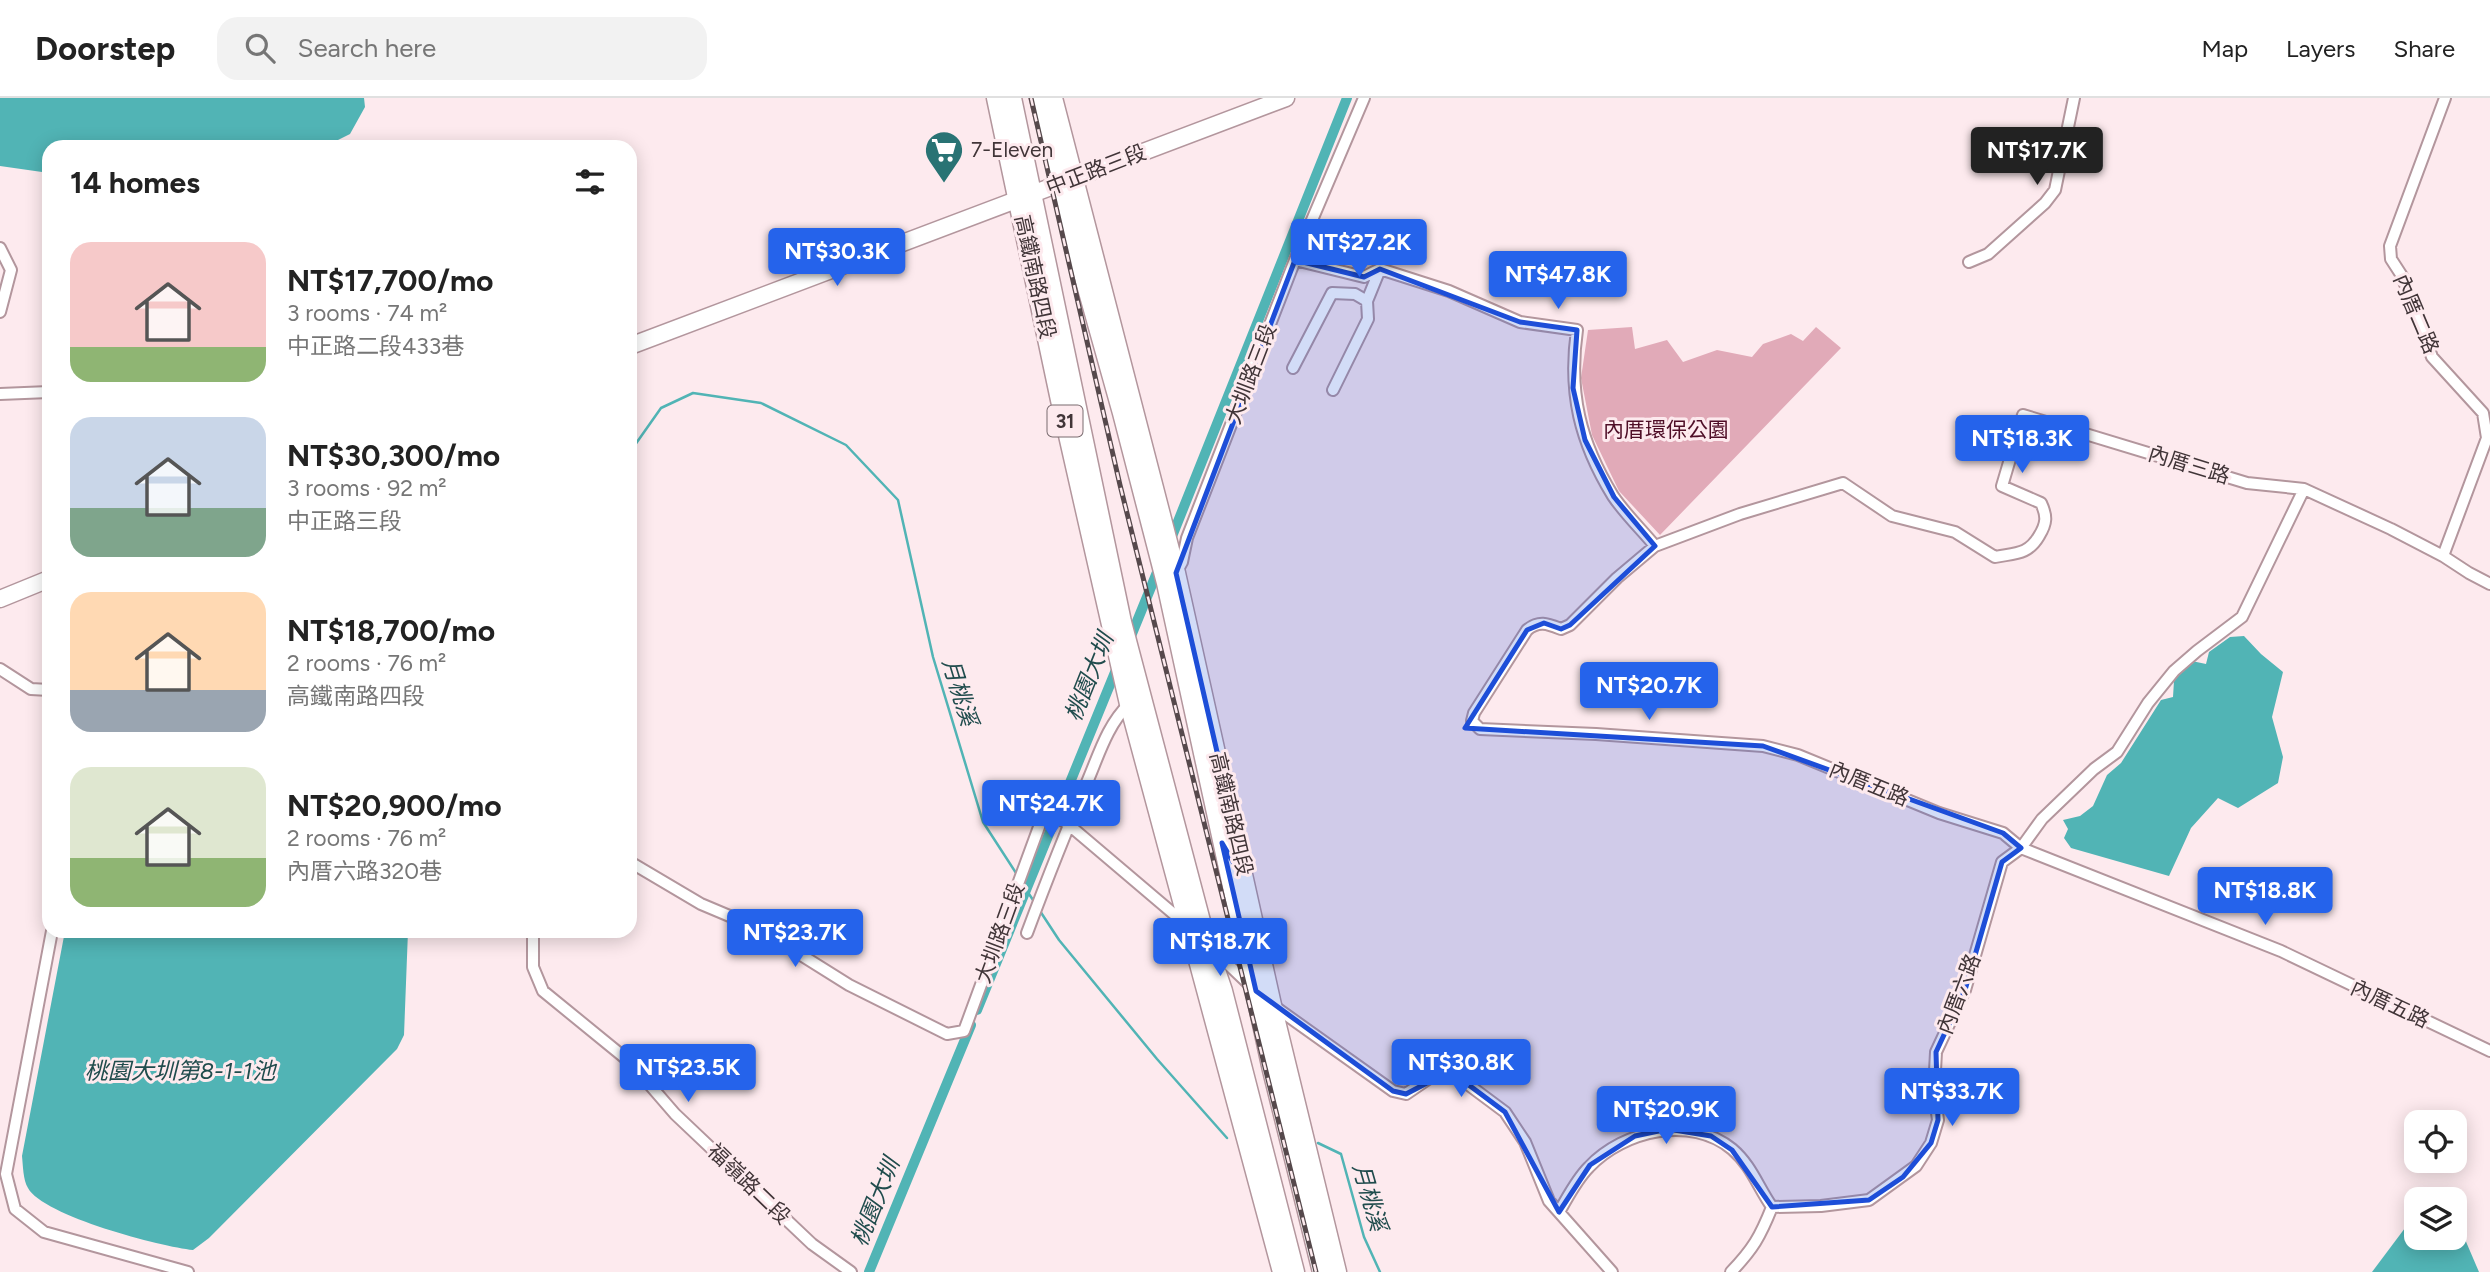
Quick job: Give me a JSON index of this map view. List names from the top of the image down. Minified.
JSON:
{"streets":{"main road":["中正路三段","高鐵南路四段","31"],"street":["內厝二路","大圳路三段","內厝三路","內厝五路","內厝六路","福嶺路二段"]},"crossings":[["中正路三段","高鐵南路四段"],["中正路三段","31"],["高鐵南路四段","大圳路三段"],["高鐵南路四段","31"],["內厝二路","內厝三路"],["大圳路三段","31"],["內厝三路","內厝五路"],["內厝三路","內厝六路"],["內厝五路","內厝六路"]],"water":["桃園大圳","月桃溪","桃園大圳第8-1-1池"],"parks":["內厝環保公園"],"places":{"supermarket":["7-Eleven"]},"page":{"header":"Doorstep","search":"Search here","nav":["Map","Layers","Share"],"price":["NT$17.7K","NT$27.2K","NT$30.3K","NT$47.8K","NT$18.3K","NT$20.7K","NT$24.7K","NT$18.8K","NT$23.7K","NT$18.7K","NT$30.8K","NT$23.5K","NT$33.7K","NT$20.9K"],"heading":"14 homes","list":[{"name":"NT$17,700/mo","note":"3 rooms · 74 m² · 中正路二段433巷"},{"name":"NT$30,300/mo","note":"3 rooms · 92 m² · 中正路三段"},{"name":"NT$18,700/mo","note":"2 rooms · 76 m² · 高鐵南路四段"},{"name":"NT$20,900/mo","note":"2 rooms · 76 m² · 內厝六路320巷"}]}}
